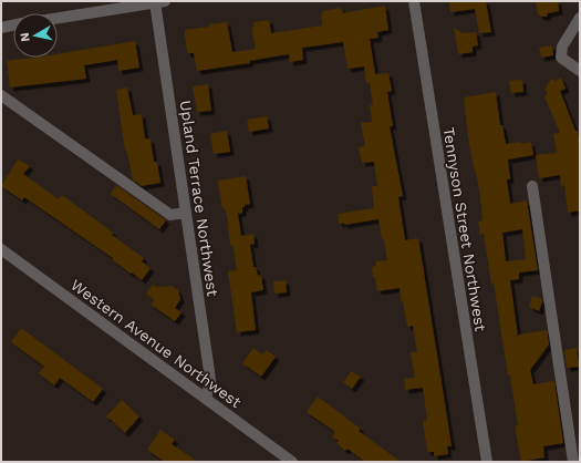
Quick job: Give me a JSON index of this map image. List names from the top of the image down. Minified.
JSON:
{"streets":{"street":["Upland Terrace Northwest","Tennyson Street Northwest","Western Avenue Northwest"]},"crossings":[["Upland Terrace Northwest","Western Avenue Northwest"]],"north":"left"}
